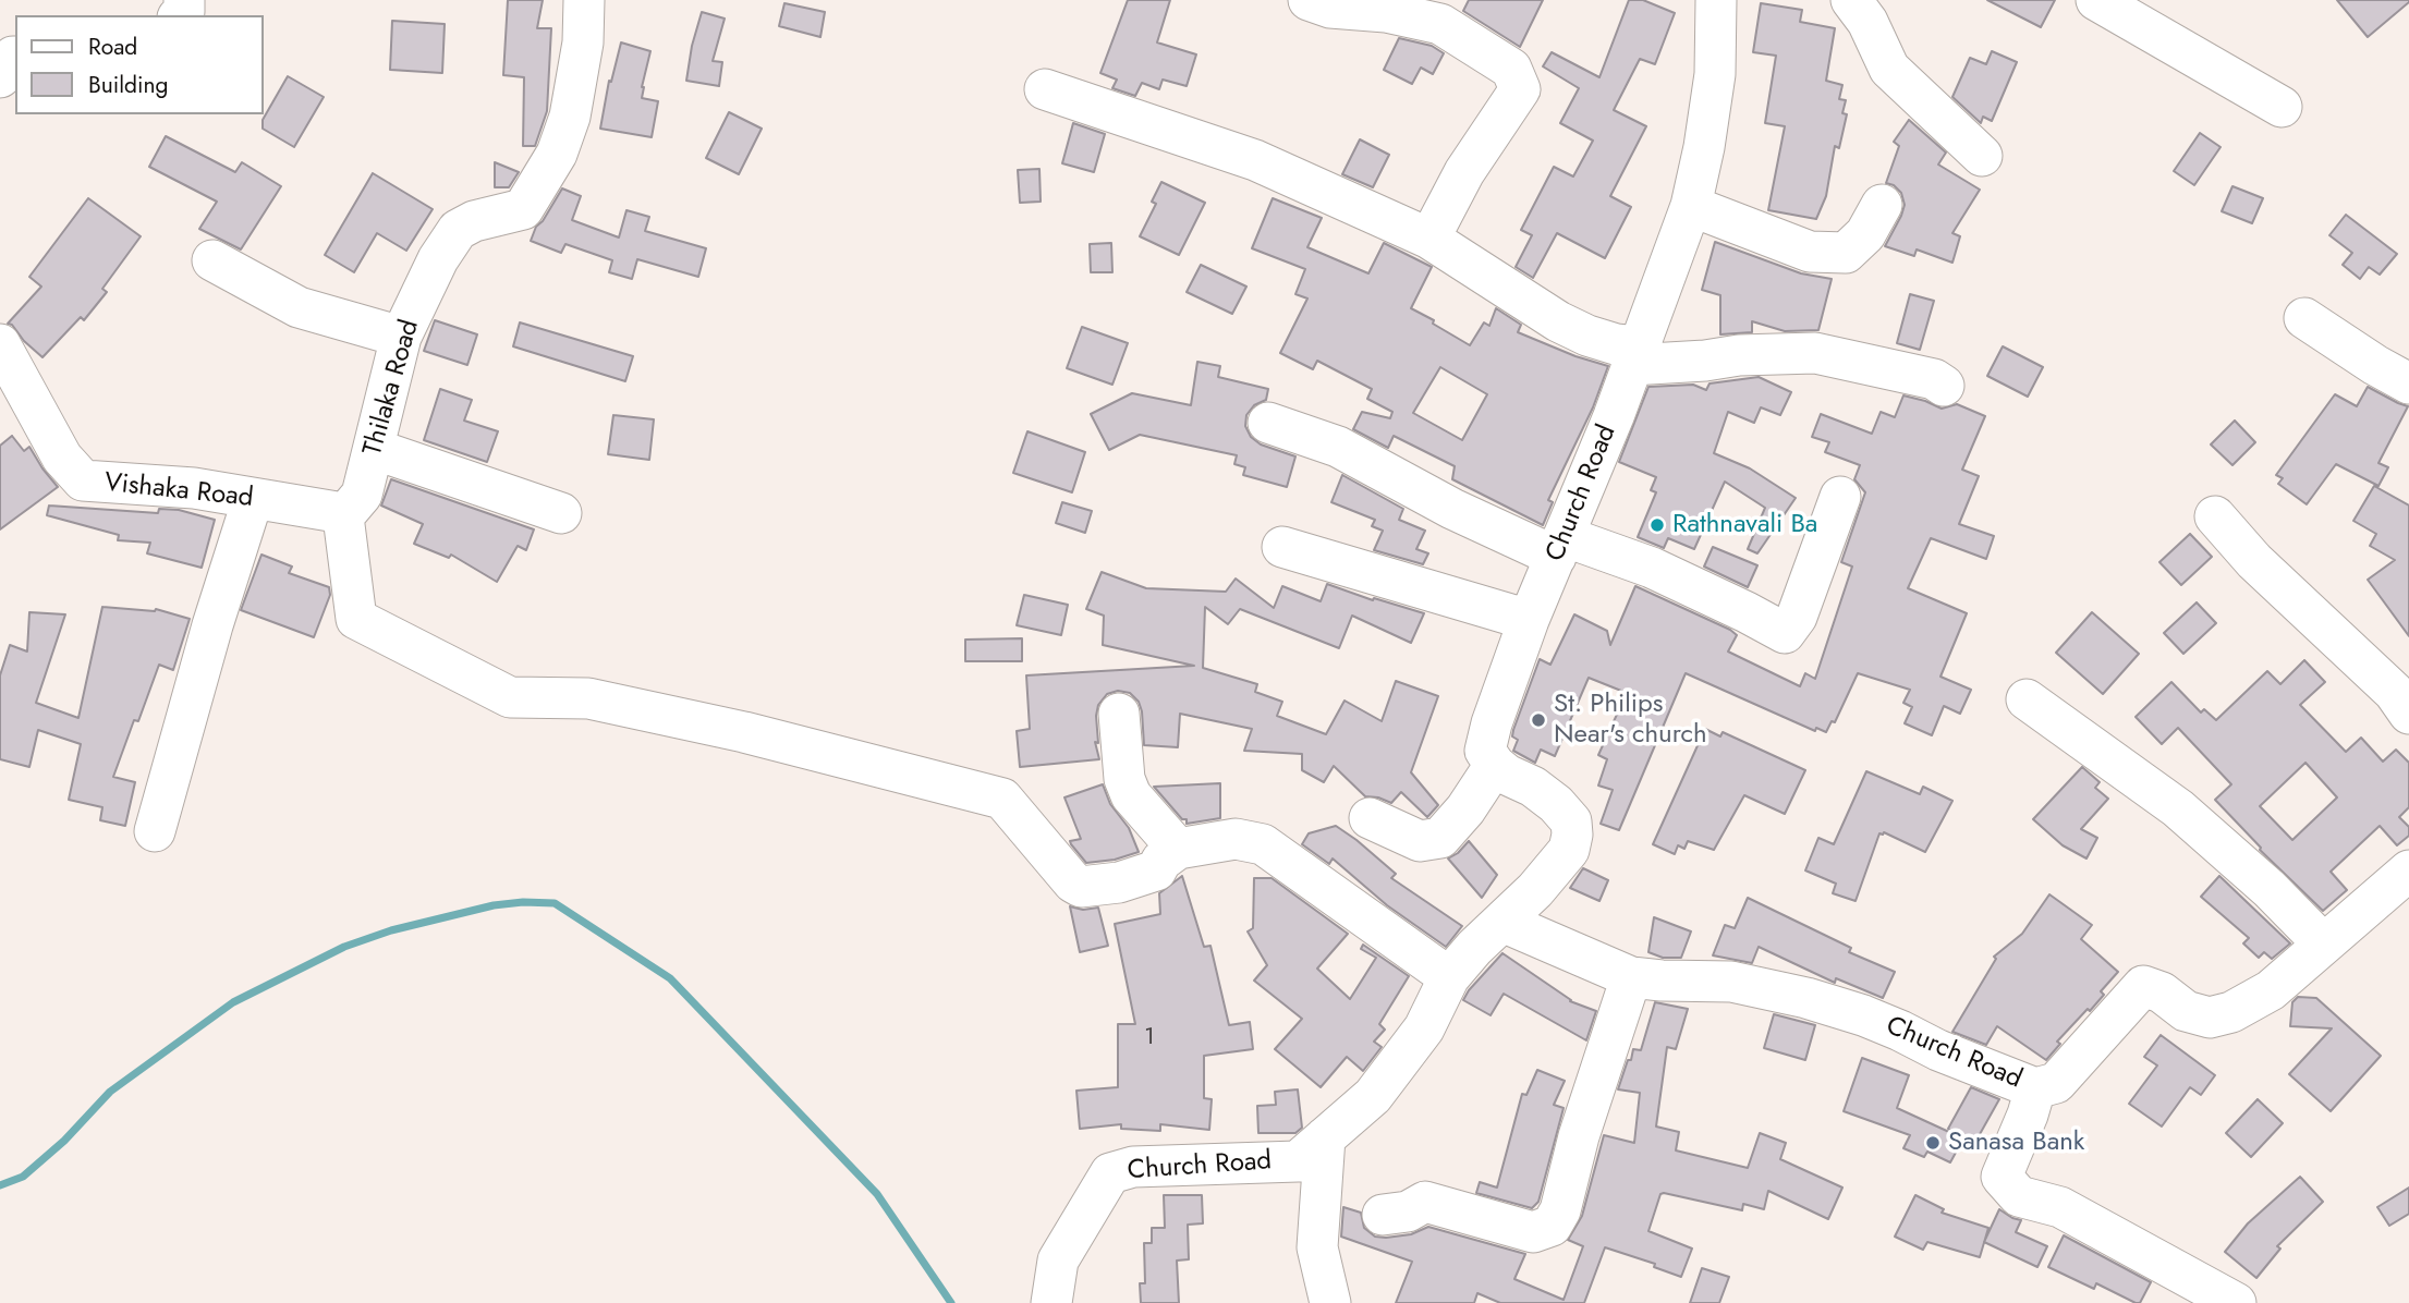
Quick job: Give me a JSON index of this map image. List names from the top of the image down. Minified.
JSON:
{"streets":{"street":["Thilaka Road","Vishaka Road","Church Road"]},"crossings":[["Thilaka Road","Vishaka Road"]],"places":["Rathnavali Ba","St. Philips Near's church","Sanasa Bank"],"house_numbers":["1"],"legend":["Road","Building"]}
